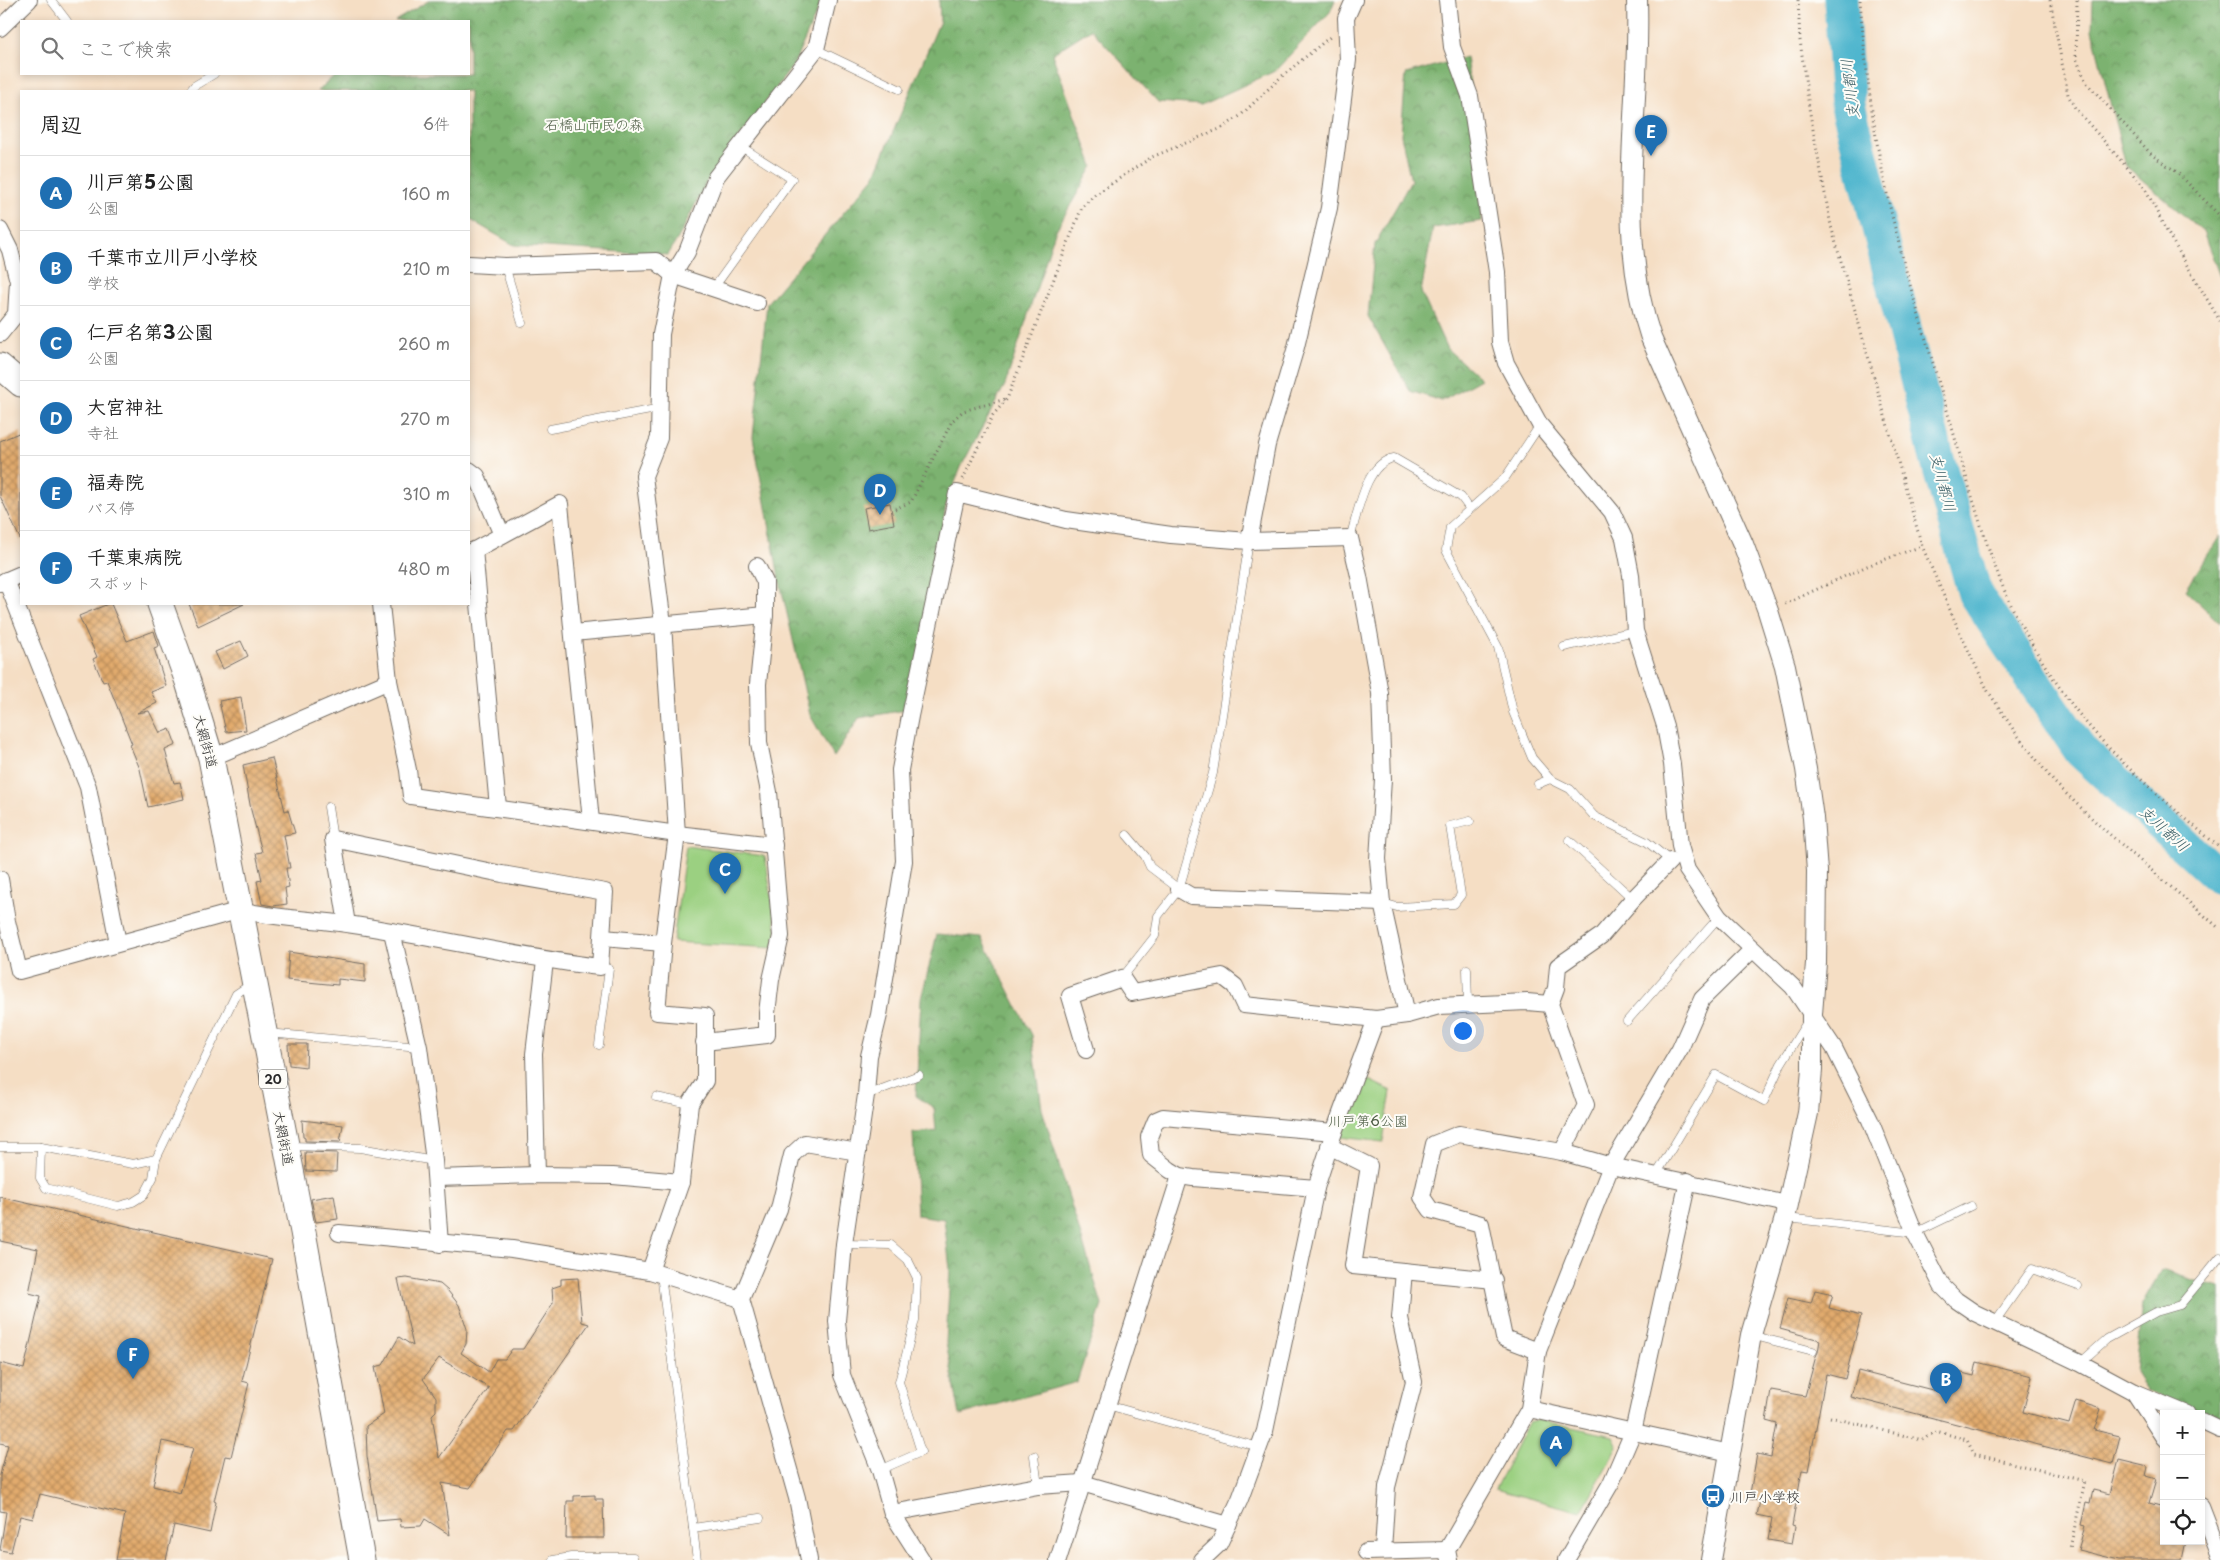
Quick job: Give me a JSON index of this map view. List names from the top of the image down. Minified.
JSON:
{"streets":{"main road":["大網街道","20"]},"water":["支川都川"],"parks":["石橋山市民の森","川戸第6公園"],"places":{"bus stop":["川戸小学校"]},"page":{"search":"ここで検索","heading":["周辺","6件"],"pins":["E","D","C","F","B","A"],"list":[{"mark":"A","name":"川戸第5公園","note":"公園","value":"160 m"},{"mark":"B","name":"千葉市立川戸小学校","note":"学校","value":"210 m"},{"mark":"C","name":"仁戸名第3公園","note":"公園","value":"260 m"},{"mark":"D","name":"大宮神社","note":"寺社","value":"270 m"},{"mark":"E","name":"福寿院","note":"バス停","value":"310 m"},{"mark":"F","name":"千葉東病院","note":"スポット","value":"480 m"}],"map_buttons":["+","−"]}}
